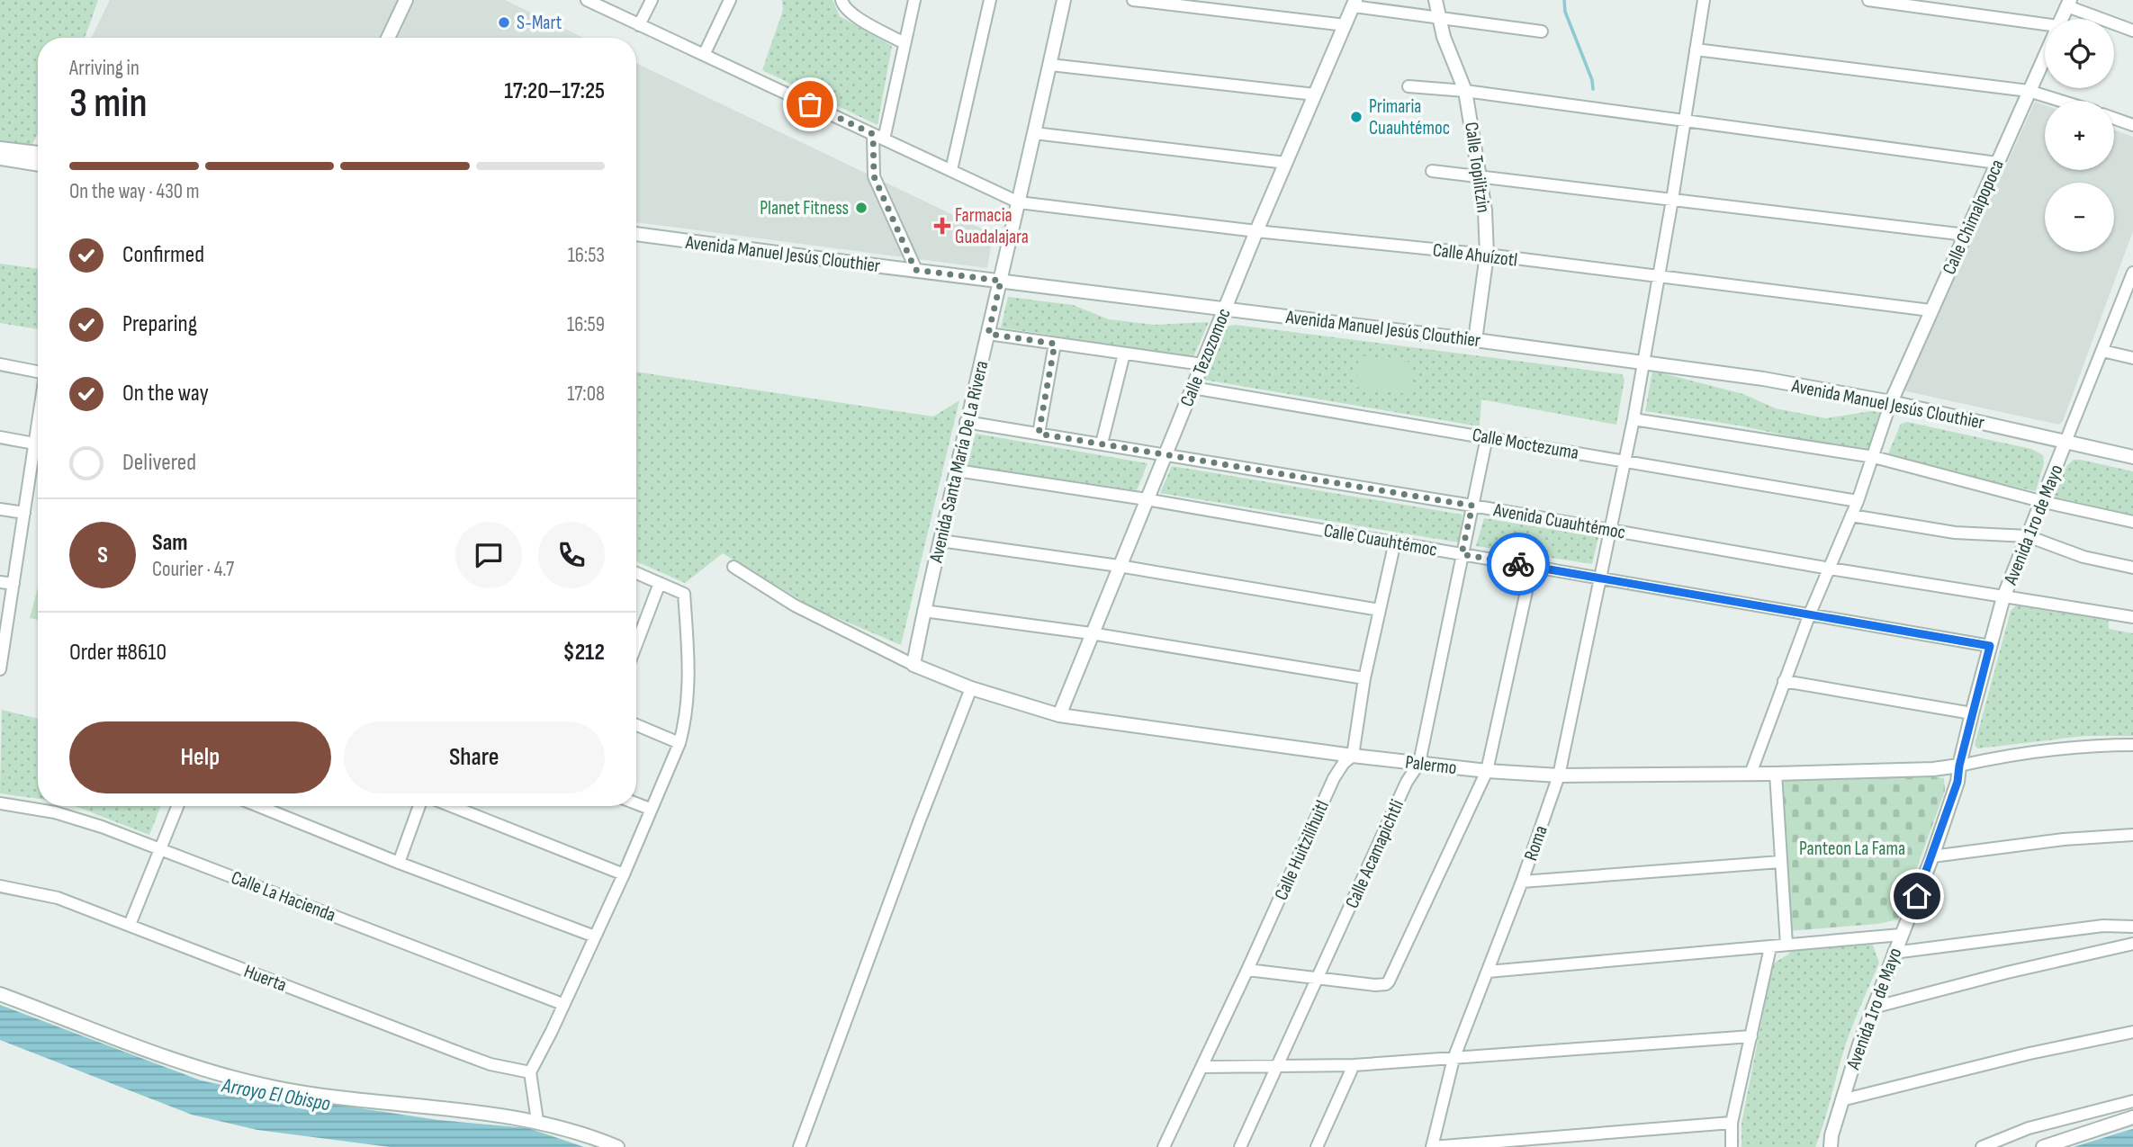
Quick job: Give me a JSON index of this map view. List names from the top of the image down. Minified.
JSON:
{"streets":{"street":["Calle Topilitzin","Calle Chimalpopoca","Avenida Manuel Jesús Clouthier","Calle Ahuízotl","Calle Tezozomoc","Calle Moctezuma","Avenida Santa María De La Rivera","Avenida Cuauhtémoc","Avenida 1ro de Mayo","Calle Cuauhtémoc","Palermo","Roma","Calle Huitzilíhuitl","Calle Acamapichtli","Calle La Hacienda","Huerta"]},"crossings":[["Calle Topilitzin","Avenida Manuel Jesús Clouthier"],["Calle Topilitzin","Calle Ahuízotl"],["Calle Chimalpopoca","Avenida Manuel Jesús Clouthier"],["Calle Chimalpopoca","Calle Ahuízotl"],["Avenida Manuel Jesús Clouthier","Calle Tezozomoc"],["Avenida Manuel Jesús Clouthier","Avenida Santa María De La Rivera"],["Avenida Manuel Jesús Clouthier","Avenida 1ro de Mayo"],["Avenida Manuel Jesús Clouthier","Roma"],["Calle Ahuízotl","Calle Tezozomoc"],["Calle Ahuízotl","Avenida Santa María De La Rivera"],["Calle Ahuízotl","Roma"],["Calle Tezozomoc","Calle Moctezuma"],["Calle Tezozomoc","Avenida Cuauhtémoc"],["Calle Tezozomoc","Calle Cuauhtémoc"],["Calle Tezozomoc","Palermo"],["Calle Moctezuma","Roma"],["Calle Moctezuma","Calle Acamapichtli"],["Avenida Santa María De La Rivera","Avenida Cuauhtémoc"],["Avenida Santa María De La Rivera","Calle Cuauhtémoc"],["Avenida Santa María De La Rivera","Palermo"],["Avenida Cuauhtémoc","Avenida 1ro de Mayo"],["Avenida Cuauhtémoc","Roma"],["Avenida Cuauhtémoc","Calle Acamapichtli"],["Avenida 1ro de Mayo","Calle Cuauhtémoc"],["Avenida 1ro de Mayo","Palermo"],["Calle Cuauhtémoc","Roma"],["Calle Cuauhtémoc","Calle Acamapichtli"],["Palermo","Roma"],["Palermo","Calle Huitzilíhuitl"],["Palermo","Calle Acamapichtli"]],"water":["Arroyo El Obispo"],"parks":["Panteon La Fama"],"places":{"other":["S-Mart","Primaria Cuauhtémoc","Planet Fitness"],"health":["Farmacia Guadalajara"]},"page":{"map_buttons":["+","−"],"heading":["3 min","Arriving in","17:20–17:25"],"panel":["Sam","Courier · 4.7","Order #8610","$212"],"bar":"On the way · 430 m","list":[["Confirmed","16:53"],["Preparing","16:59"],["On the way","17:08"],"Delivered"],"round":"S","buttons":["Help","Share"]}}
